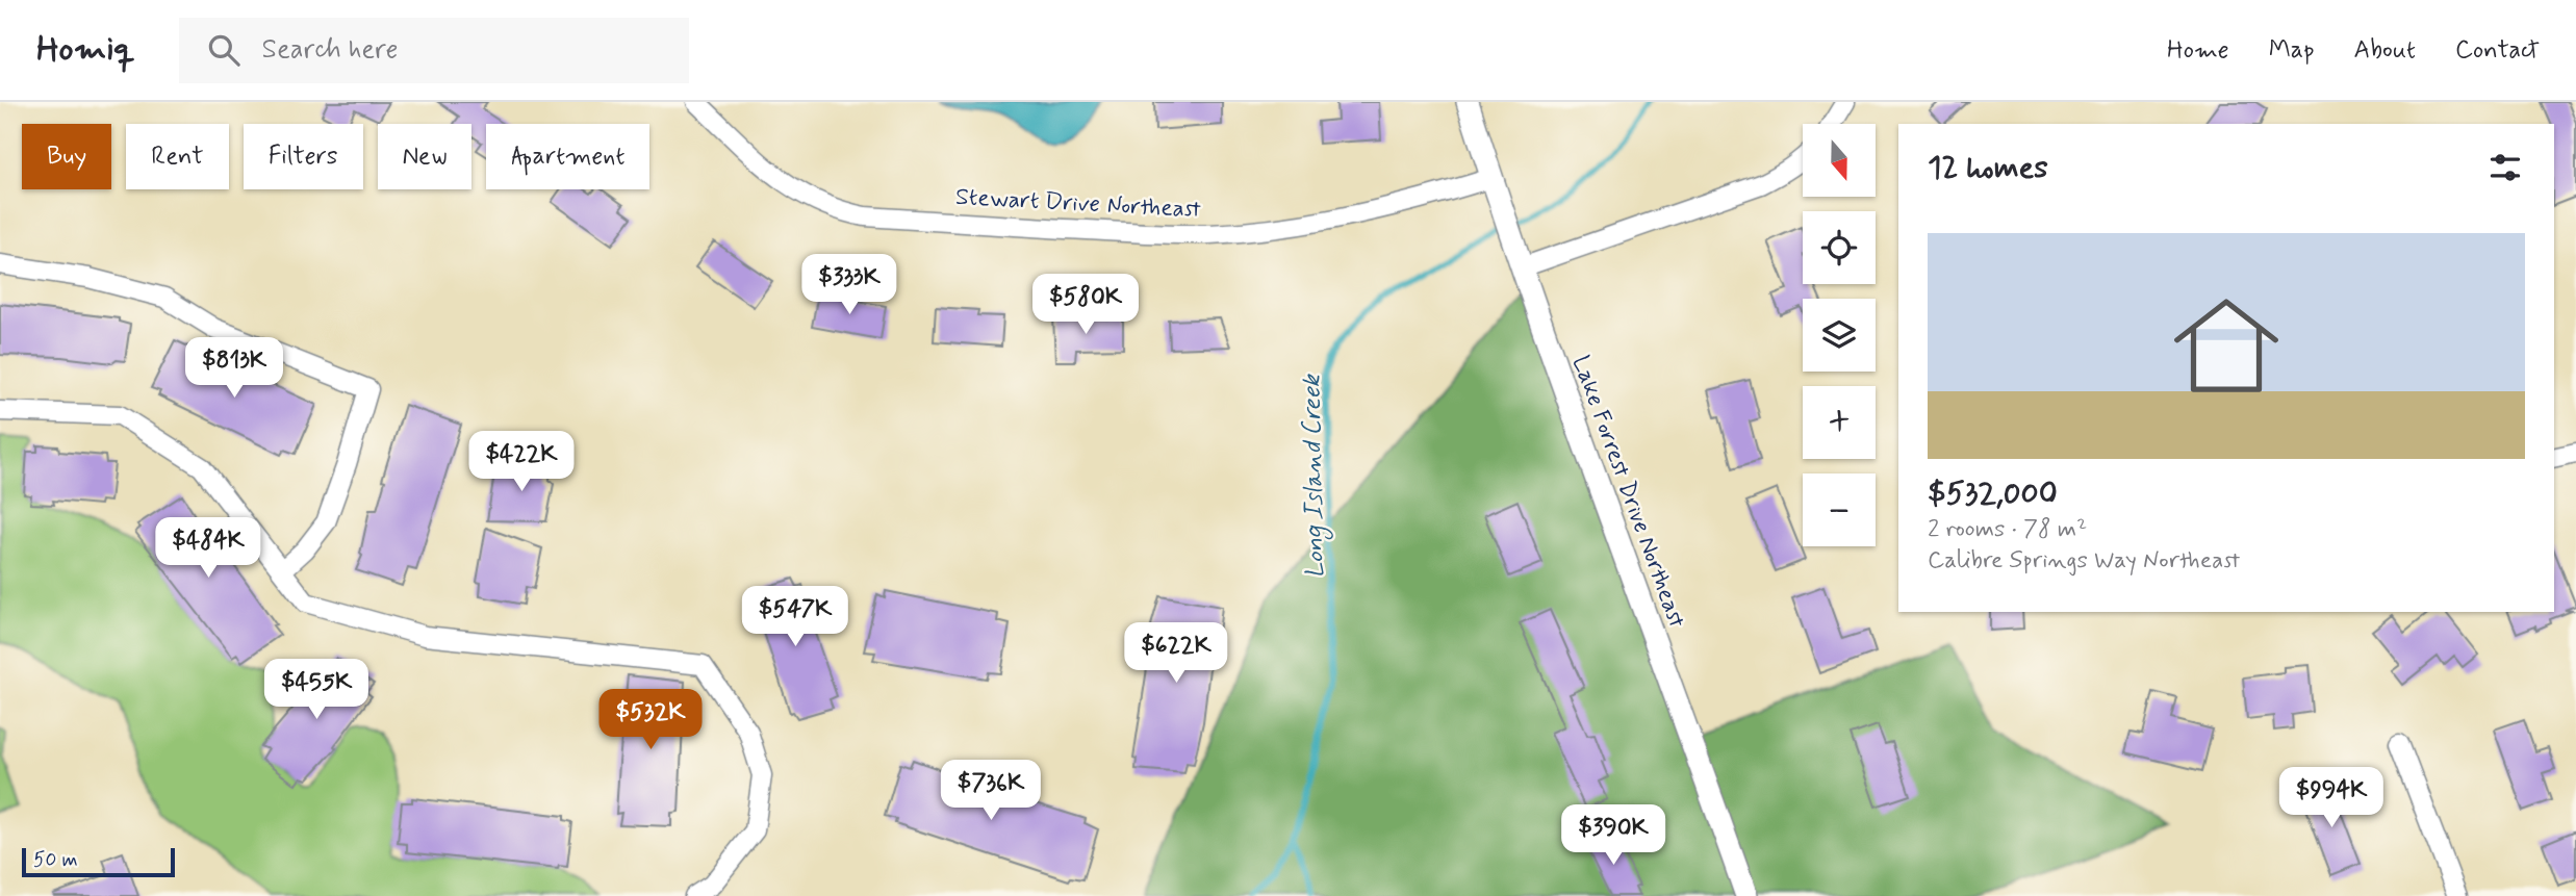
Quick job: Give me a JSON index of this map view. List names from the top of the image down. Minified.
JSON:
{"streets":{"street":["Stewart Drive Northeast","Lake Forrest Drive Northeast"]},"crossings":[["Stewart Drive Northeast","Lake Forrest Drive Northeast"]],"water":["Long Island Creek"],"scale_bar":"50 m","north":"bottom","page":{"header":"Homiq","search":"Search here","nav":["Home","Map","About","Contact"],"map_buttons":["+","−"],"chip":["Buy","Rent","Filters","New","Apartment"],"heading":"12 homes","list":[{"name":"$532,000","note":"2 rooms · 78 m² · Calibre Springs Way Northeast"}],"price":["$333K","$580K","$813K","$422K","$484K","$547K","$622K","$455K","$532K","$736K","$994K","$390K"],"scale":"50 m"}}
